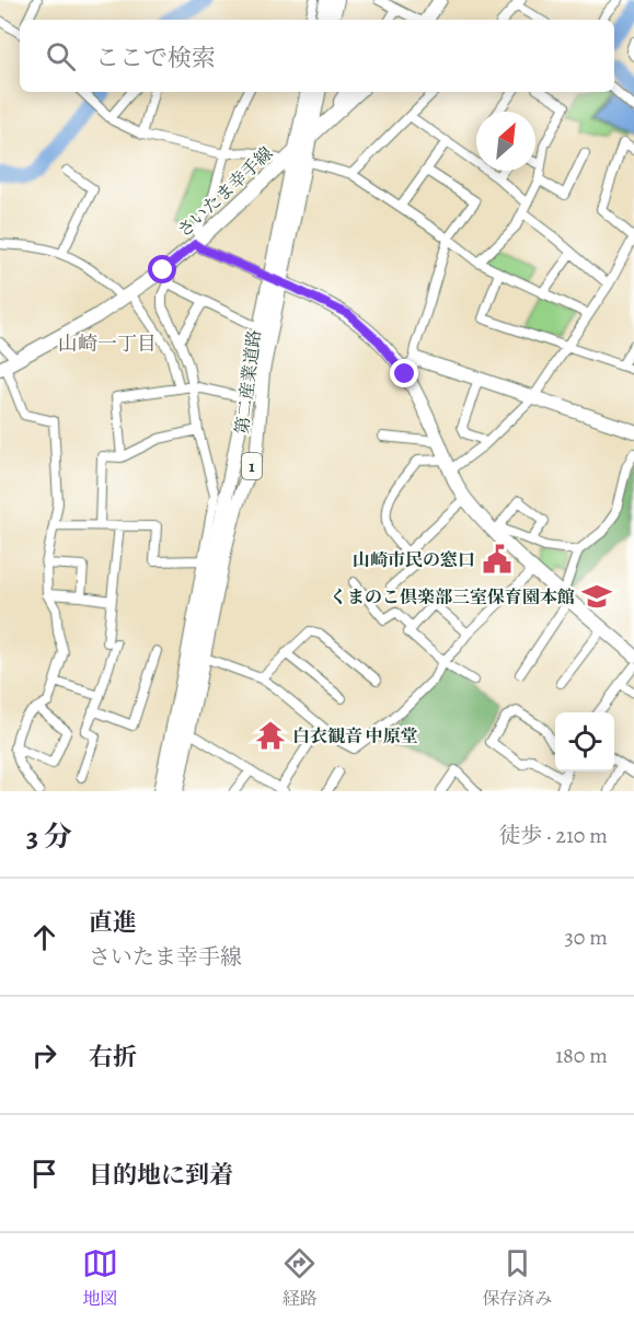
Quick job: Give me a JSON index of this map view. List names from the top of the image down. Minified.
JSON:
{"streets":{"main road":["さいたま幸手線","第二産業道路","1"]},"crossings":[["さいたま幸手線","第二産業道路"]],"districts":["山崎一丁目"],"places":{"public building":["山崎市民の窓口"],"school or university":["くまのこ倶楽部三室保育園本館"],"temple":["白衣観音 中原堂"]},"north":"top right","page":{"search":"ここで検索","heading":["3 分","徒歩 · 210 m"],"list":[["直進","さいたま幸手線","30 m"],["右折","180 m"],"目的地に到着"],"nav":["地図","経路","保存済み"]}}
